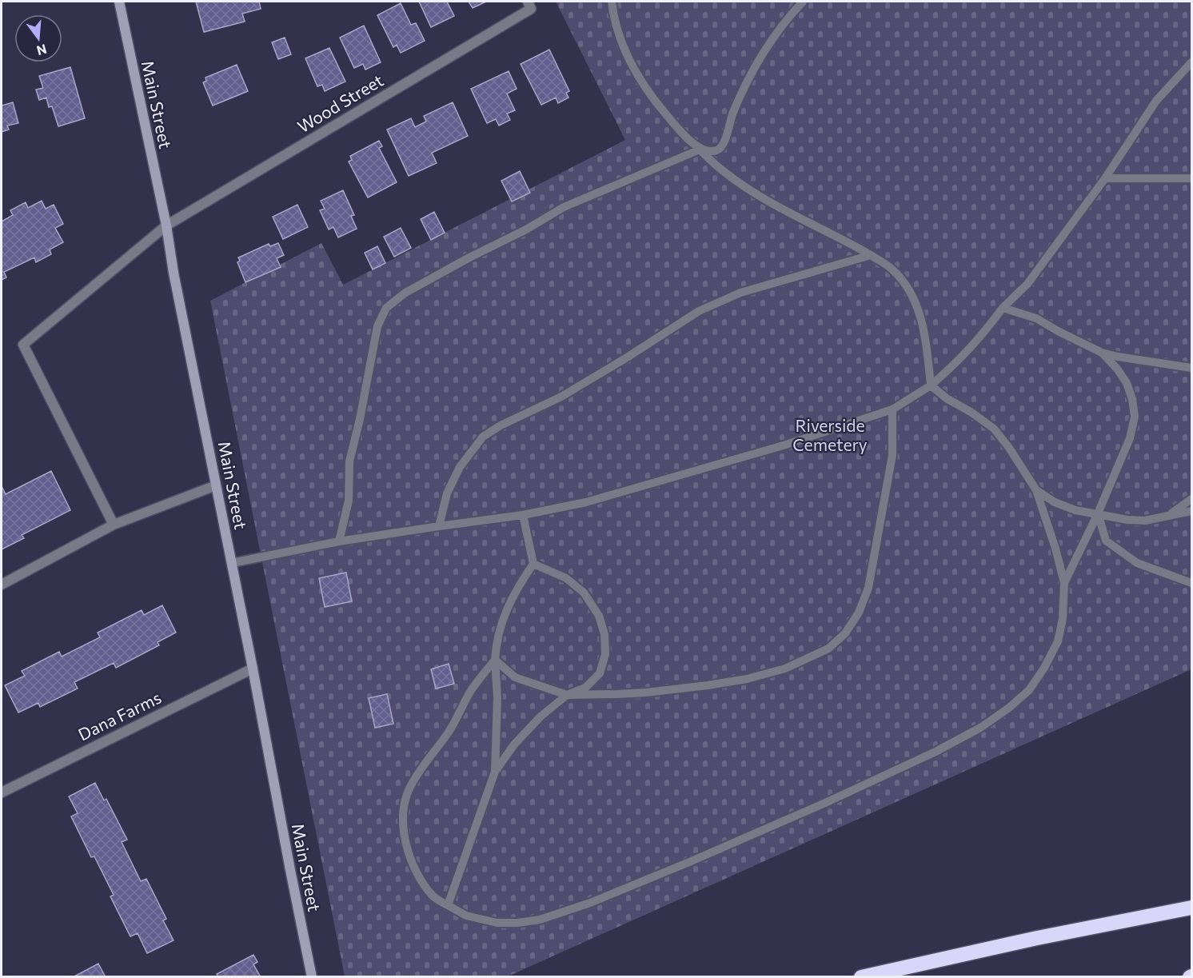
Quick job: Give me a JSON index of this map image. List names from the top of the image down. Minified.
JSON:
{"streets":{"main road":["Main Street"],"street":["Wood Street","Dana Farms"]},"crossings":[["Wood Street","Main Street"],["Main Street","Dana Farms"]],"parks":["Riverside Cemetery"],"north":"bottom"}
